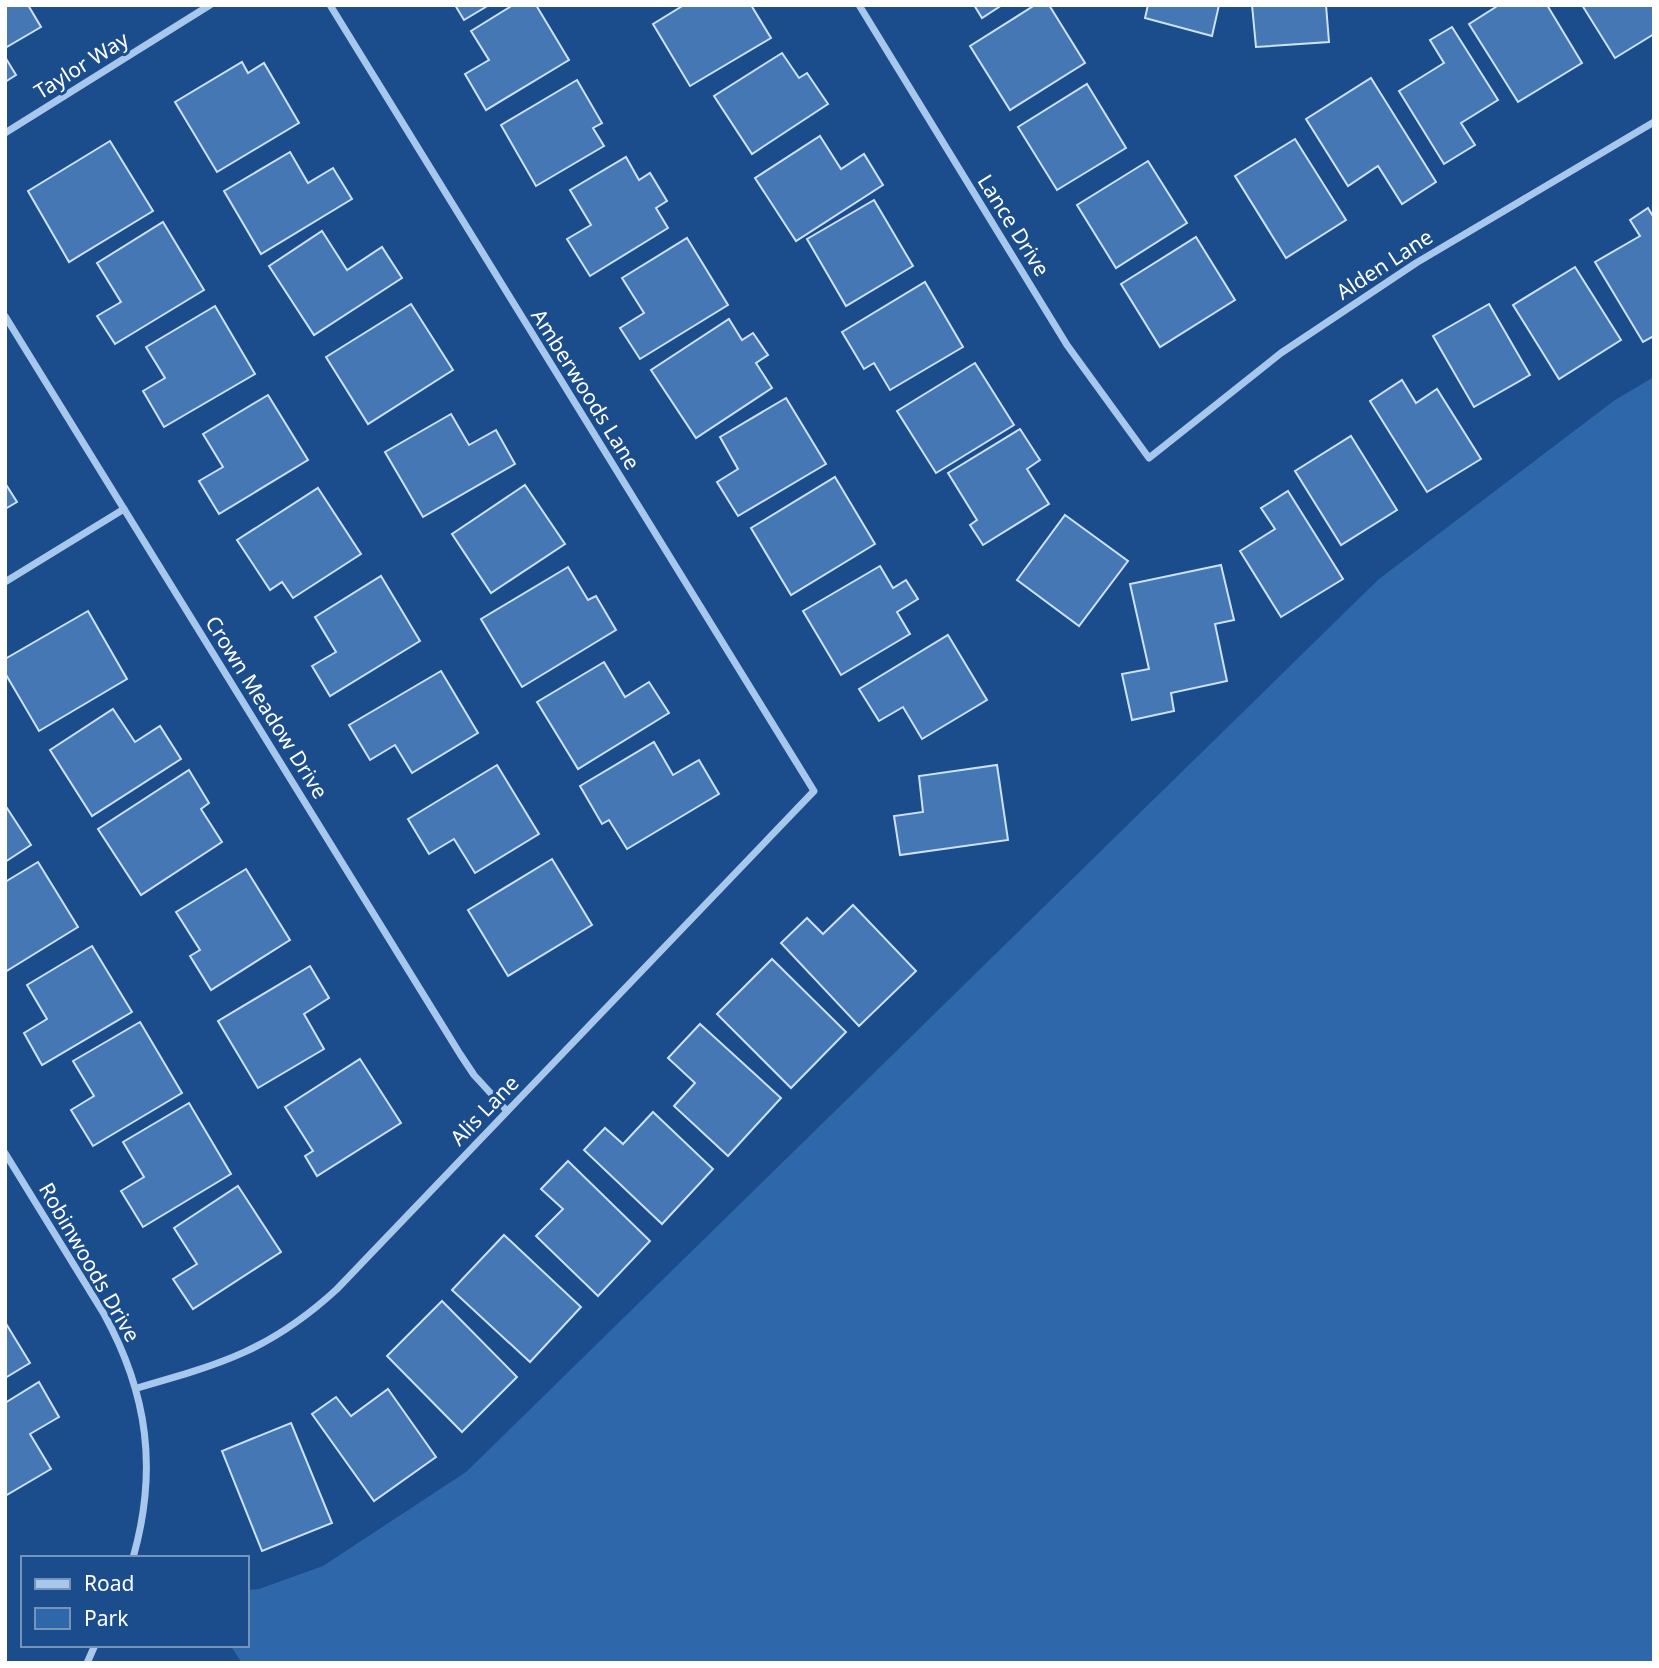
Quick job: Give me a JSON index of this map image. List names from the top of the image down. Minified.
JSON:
{"streets":{"street":["Taylor Way","Lance Drive","Alden Lane","Amberwoods Lane","Crown Meadow Drive","Alis Lane","Robinwoods Drive"]},"crossings":[["Lance Drive","Alden Lane"],["Amberwoods Lane","Alis Lane"],["Crown Meadow Drive","Alis Lane"],["Alis Lane","Robinwoods Drive"]],"legend":["Road","Park"]}
